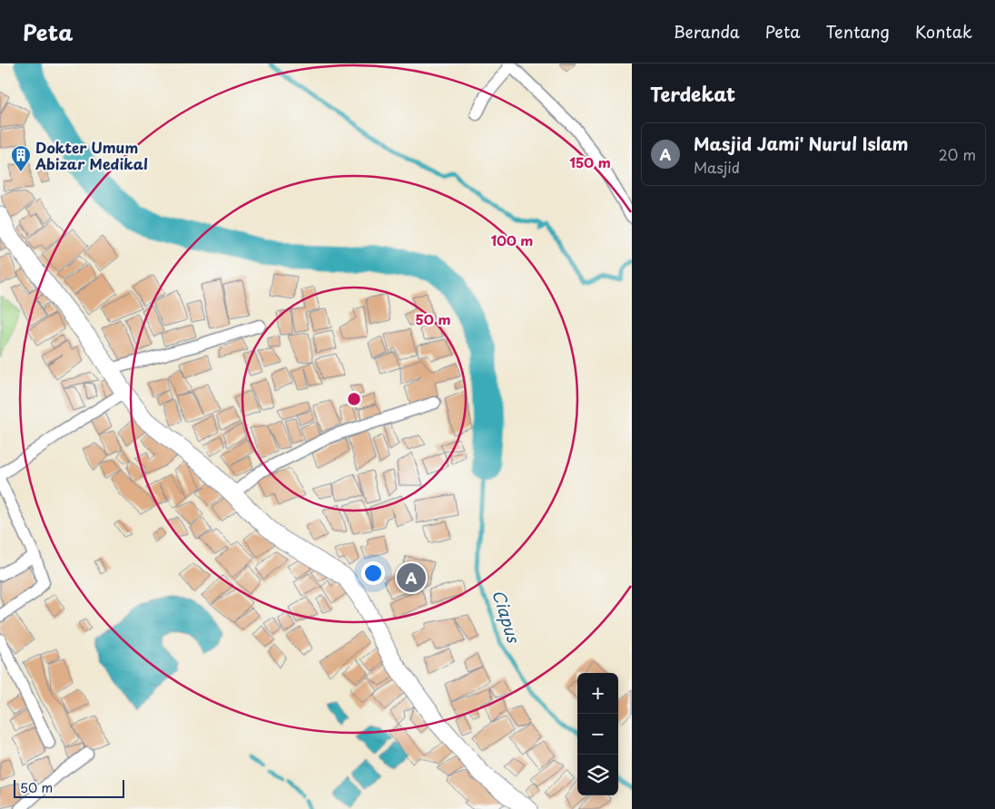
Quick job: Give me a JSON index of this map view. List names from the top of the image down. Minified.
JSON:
{"water":["Ciapus"],"places":{"building":["Dokter Umum Abizar Medikal"]},"scale_bar":"50 m","page":{"header":"Peta","nav":["Beranda","Peta","Tentang","Kontak"],"heading":"Terdekat","list":[{"mark":"A","name":"Masjid Jami' Nurul Islam","note":"Masjid","value":"20 m"}],"pins":"A","map_buttons":["+","−"],"scale":"50 m"},"rings":["150 m","100 m","50 m"]}
